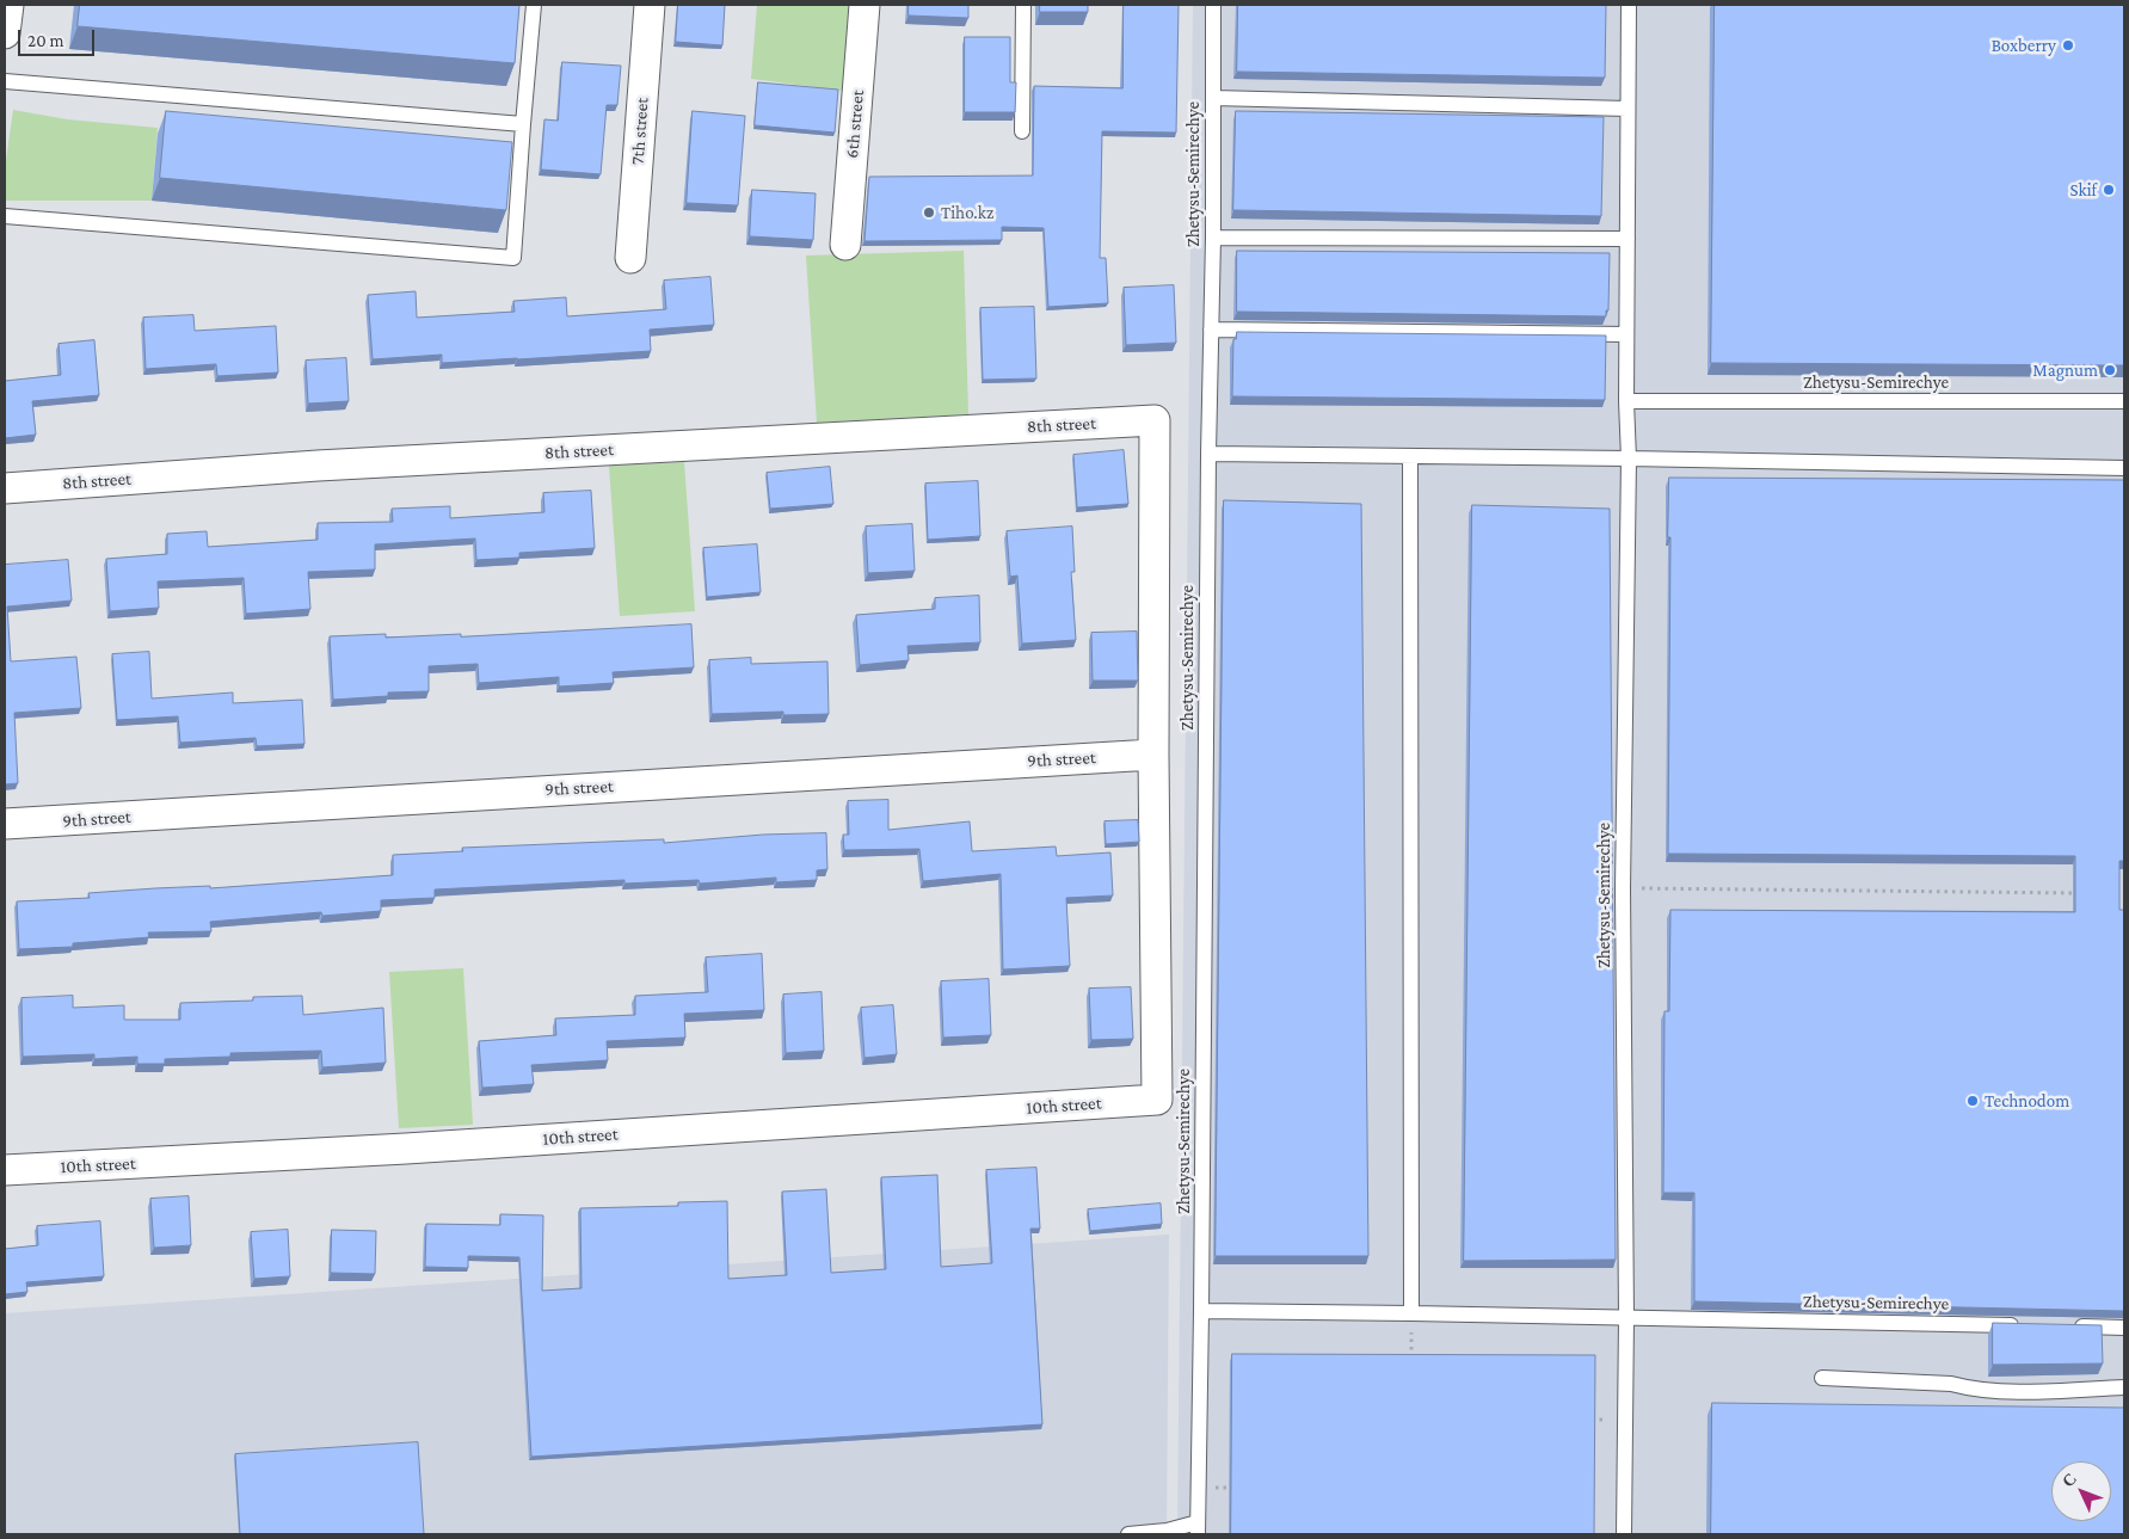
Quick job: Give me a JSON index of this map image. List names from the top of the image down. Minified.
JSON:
{"streets":{"street":["6th street","7th street","8th street","9th street","10th street"],"lane":["Zhetysu-Semirechye"]},"crossings":[["8th street","9th street"],["8th street","10th street"],["9th street","10th street"]],"places":["Boxberry","Skif","Tiho.kz","Magnum","Technodom"],"scale_bar":"20 m","north":"top left"}
